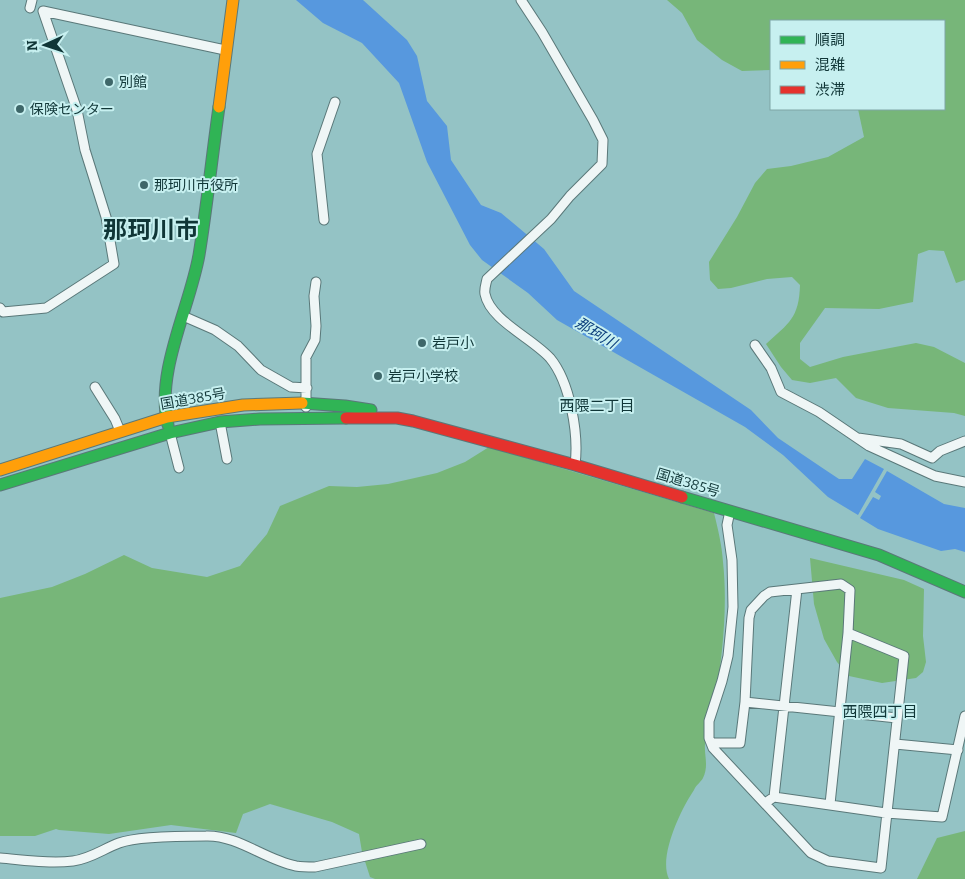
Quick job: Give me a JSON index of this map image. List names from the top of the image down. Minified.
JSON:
{"streets":{"main road":["国道385号"]},"districts":["那珂川市","西隈二丁目","西隈四丁目"],"water":["那珂川"],"places":["別館","保険センター","那珂川市役所","岩戸小","岩戸小学校"],"legend":["順調","混雑","渋滞"],"north":"left"}
